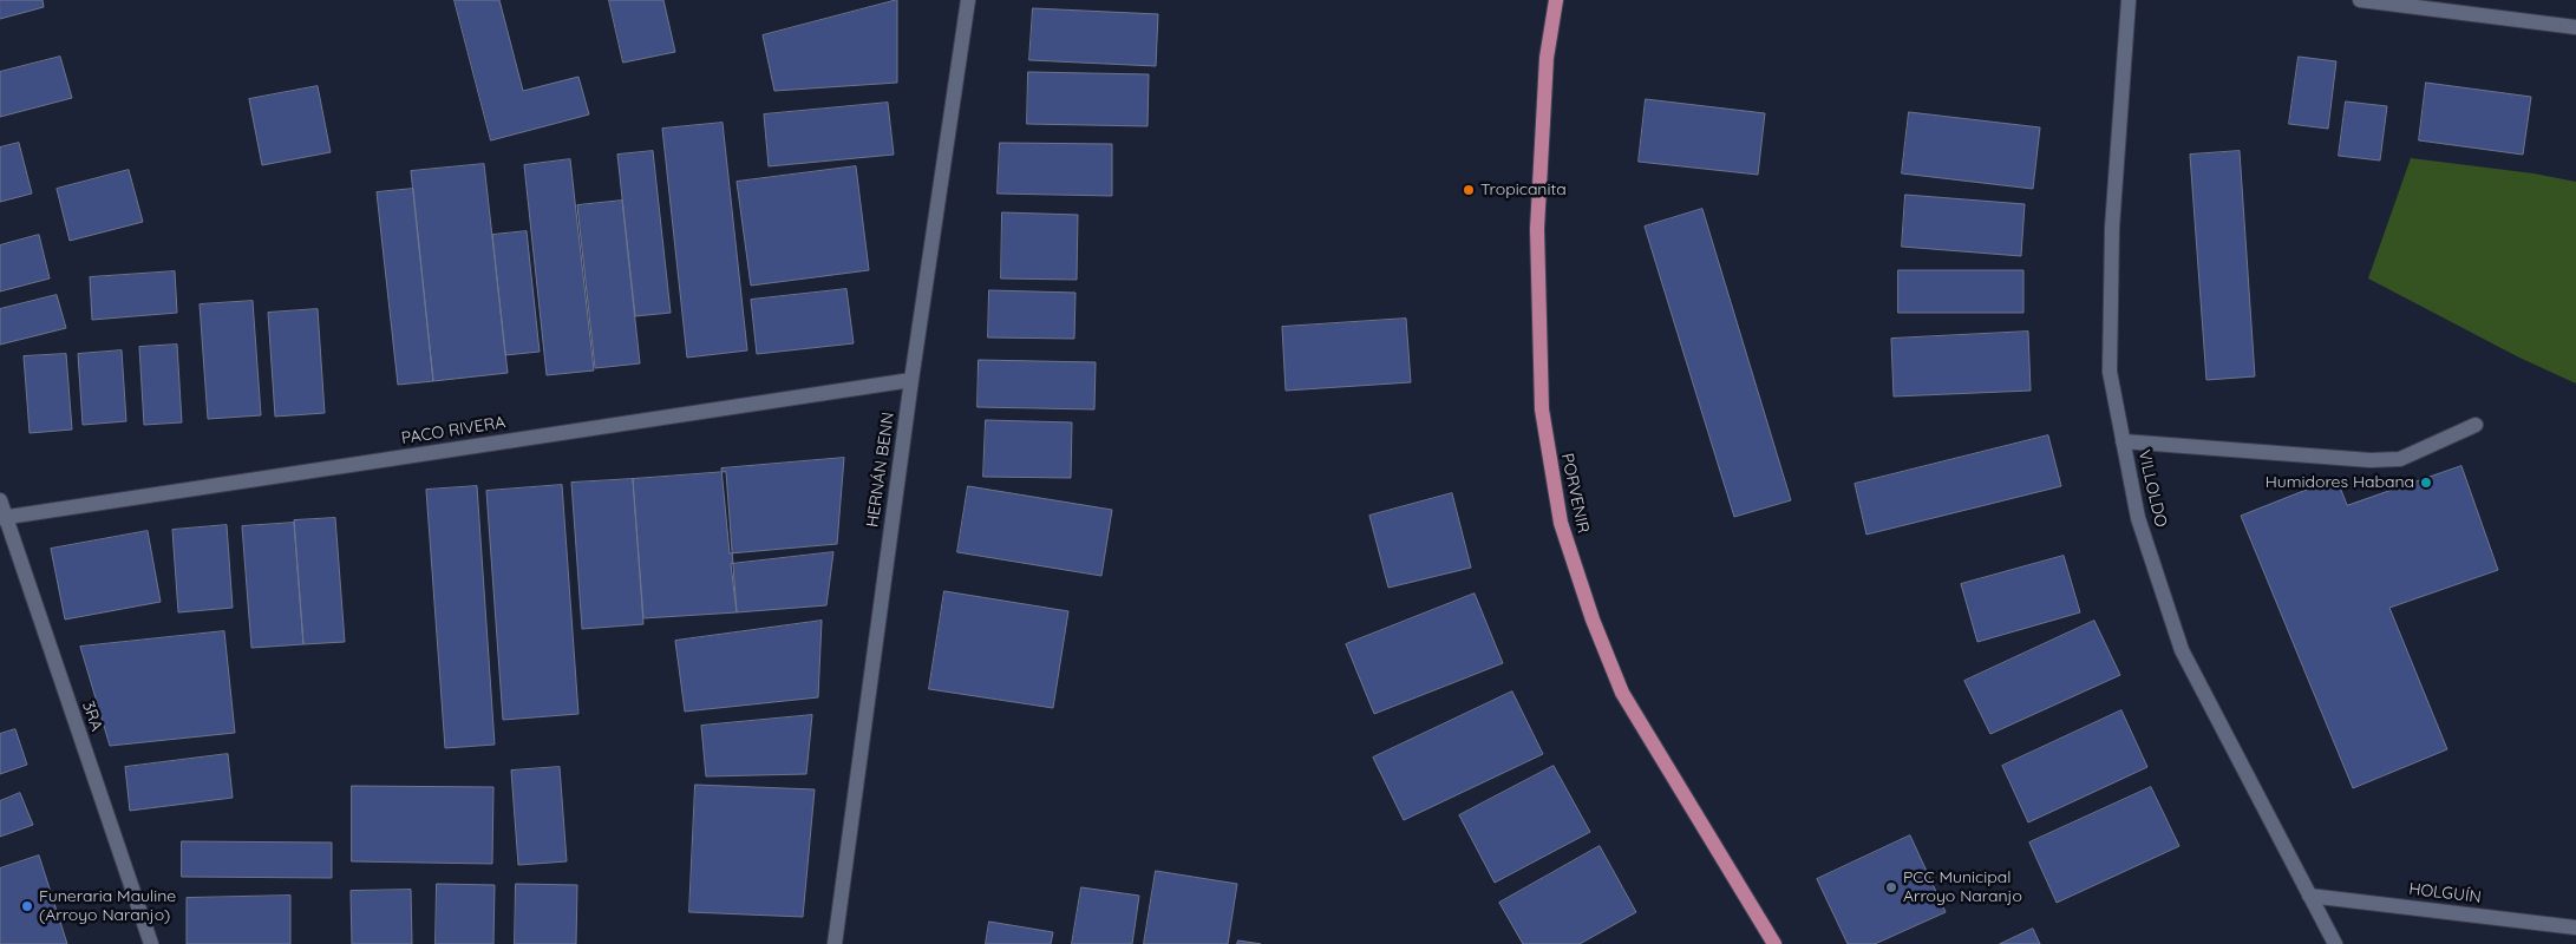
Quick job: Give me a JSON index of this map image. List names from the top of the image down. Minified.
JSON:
{"streets":{"main road":["PORVENIR"],"street":["PACO RIVERA","HERNÁN BENN","VILLOLDO","3RA","HOLGUÍN"]},"crossings":[["PACO RIVERA","HERNÁN BENN"],["PACO RIVERA","3RA"],["VILLOLDO","HOLGUÍN"]],"places":["Tropicanita","Humidores Habana","PCC Municipal Arroyo Naranjo","Funeraria Mauline (Arroyo Naranjo)"]}
